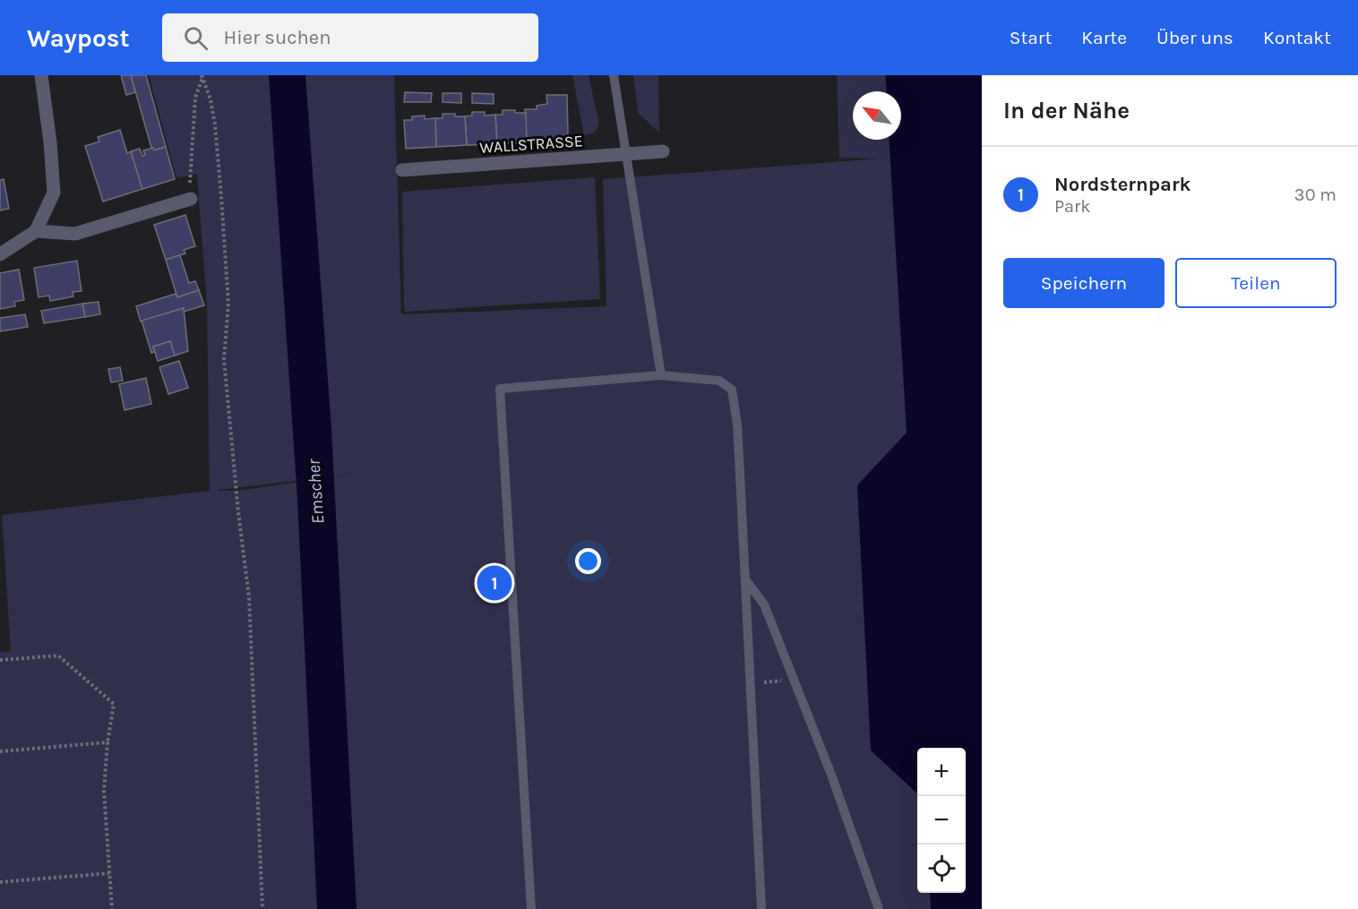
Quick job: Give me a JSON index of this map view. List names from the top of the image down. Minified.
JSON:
{"streets":{"street":["WALLSTRASSE"]},"water":["Emscher"],"north":"top left","page":{"header":"Waypost","search":"Hier suchen","nav":["Start","Karte","Über uns","Kontakt"],"heading":"In der Nähe","list":[{"mark":"1","name":"Nordsternpark","note":"Park","value":"30 m"}],"buttons":["Speichern","Teilen"],"pins":"1","map_buttons":["+","−"]}}
